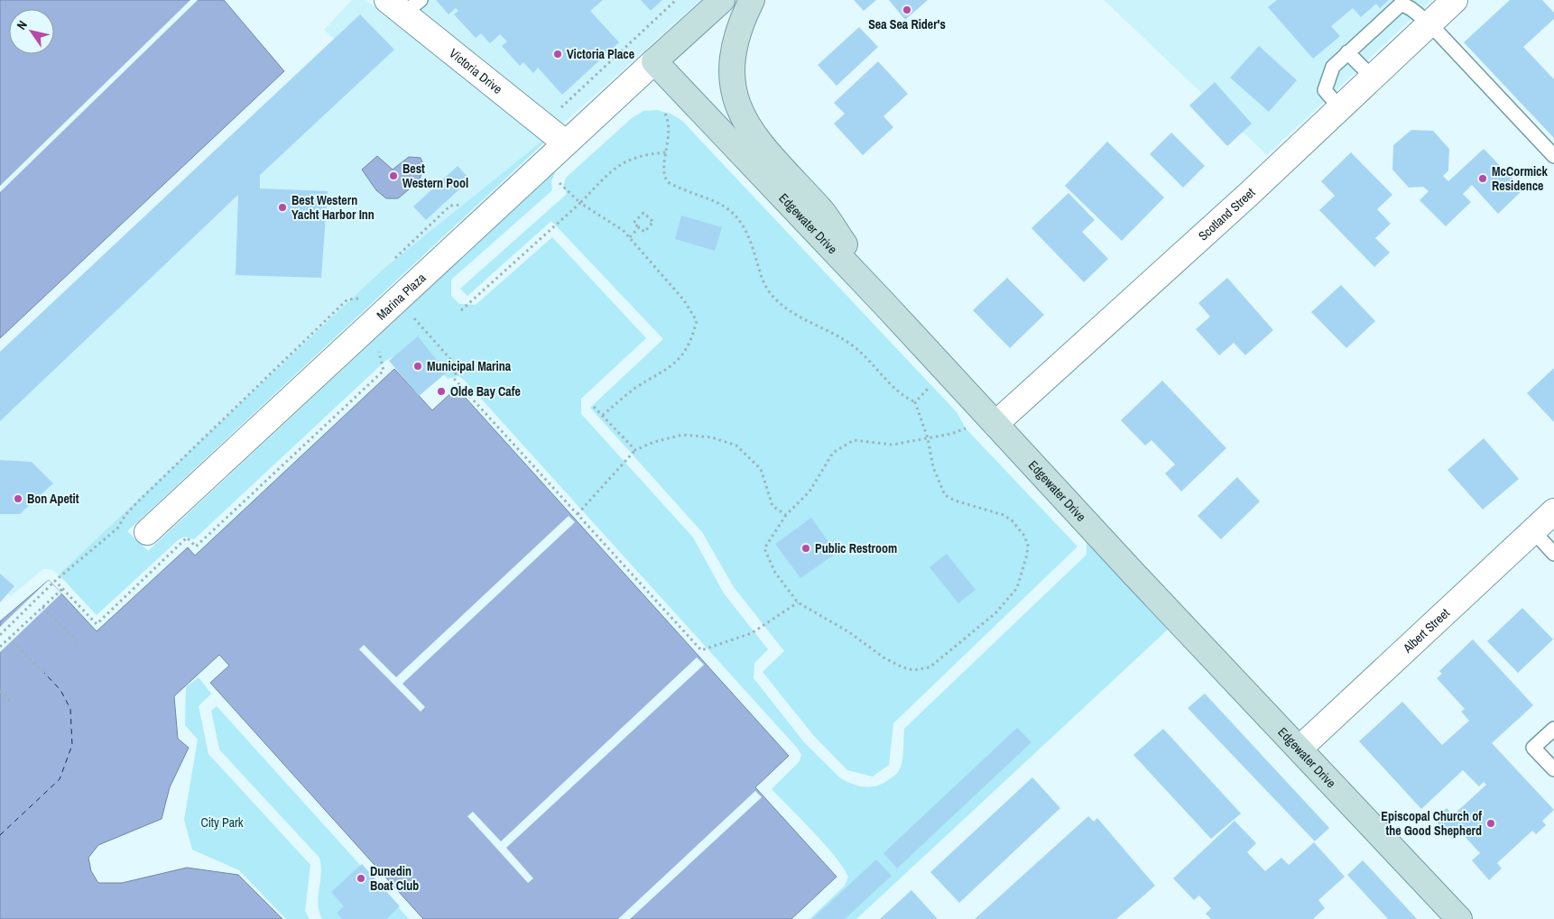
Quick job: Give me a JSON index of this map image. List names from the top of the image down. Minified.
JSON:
{"streets":{"main road":["Edgewater Drive"],"street":["Victoria Drive","Scotland Street","Marina Plaza","Albert Street"]},"crossings":[["Victoria Drive","Marina Plaza"],["Scotland Street","Edgewater Drive"],["Edgewater Drive","Marina Plaza"],["Edgewater Drive","Albert Street"]],"parks":["City Park"],"places":["Sea Sea Rider's","Victoria Place","Best Western Pool","McCormick Residence","Best Western Yacht Harbor Inn","Municipal Marina","Olde Bay Cafe","Bon Apetit","Public Restroom","Episcopal Church of the Good Shepherd","Dunedin Boat Club"],"north":"top left"}
